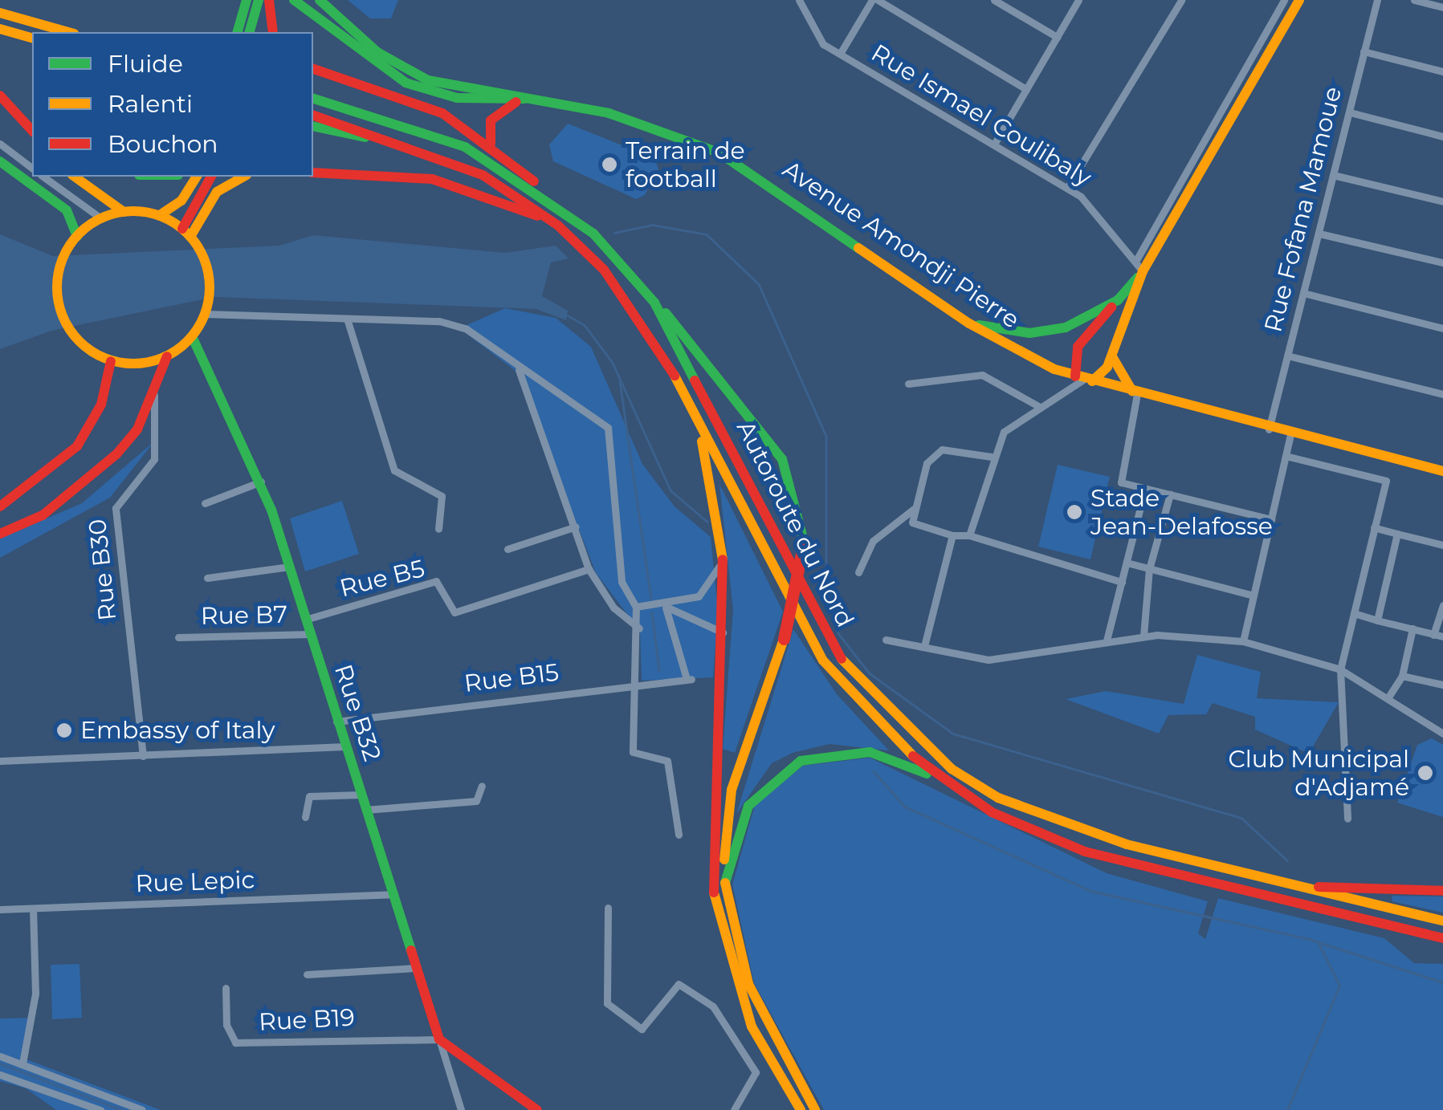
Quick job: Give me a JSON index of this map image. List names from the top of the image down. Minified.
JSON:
{"streets":{"main road":["Avenue Amondji Pierre","Autoroute du Nord","Rue B32"],"street":["Rue Ismael Coulibaly","Rue Fofana Mamoue","Rue B30","Rue B5","Rue B7","Rue B15","Rue Lepic","Rue B19"]},"crossings":[["Rue Fofana Mamoue","Avenue Amondji Pierre"],["Rue B5","Rue B32"],["Rue B7","Rue B32"],["Rue B15","Rue B32"],["Rue B32","Rue Lepic"],["Rue B32","Rue B19"]],"places":["Terrain de football","Stade Jean-Delafosse","Embassy of Italy","Club Municipal d'Adjamé"],"legend":["Fluide","Ralenti","Bouchon"]}
